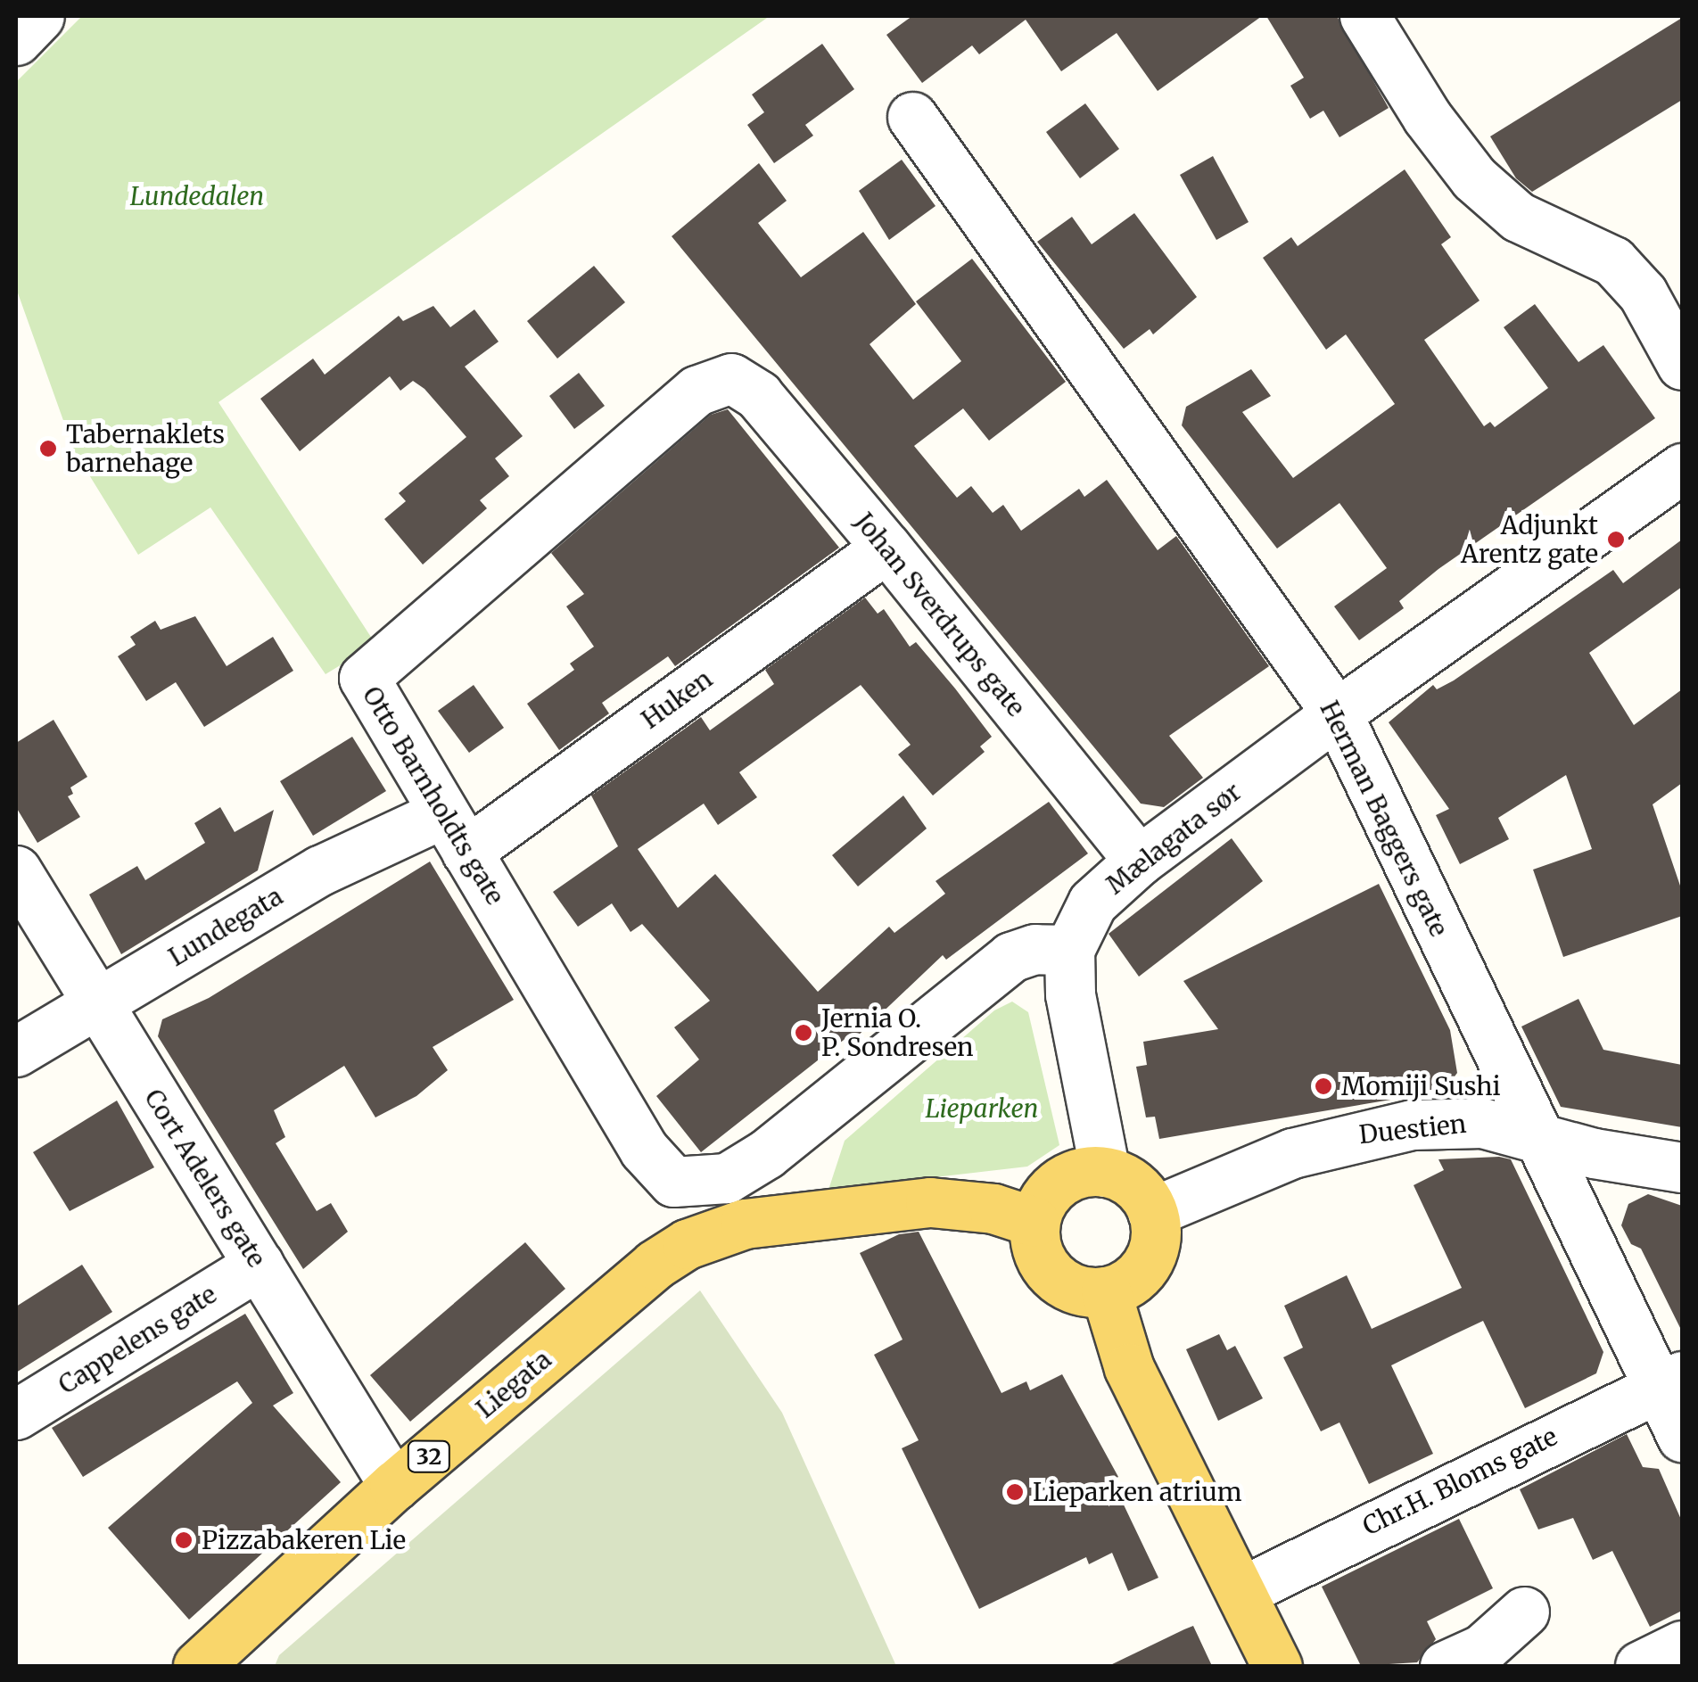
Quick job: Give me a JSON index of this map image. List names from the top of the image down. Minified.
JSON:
{"streets":{"main road":["Liegata","32"],"street":["Johan Sverdrups gate","Huken","Otto Barnholdts gate","Herman Baggers gate","Mælagata sør","Lundegata","Duestien","Cort Adelers gate","Cappelens gate","Chr.H. Bloms gate"]},"crossings":[["Johan Sverdrups gate","Huken"],["Johan Sverdrups gate","Otto Barnholdts gate"],["Johan Sverdrups gate","Mælagata sør"],["Huken","Otto Barnholdts gate"],["Huken","Lundegata"],["Otto Barnholdts gate","Mælagata sør"],["Otto Barnholdts gate","Lundegata"],["Herman Baggers gate","Mælagata sør"],["Herman Baggers gate","Duestien"],["Herman Baggers gate","Chr.H. Bloms gate"],["Lundegata","Cort Adelers gate"],["Duestien","Liegata"],["Cort Adelers gate","Cappelens gate"],["Cort Adelers gate","Liegata"]],"parks":["Lundedalen","Lieparken"],"places":["Tabernaklets barnehage","Adjunkt Arentz gate","Jernia O. P. Sondresen","Momiji Sushi","Lieparken atrium","Pizzabakeren Lie"]}
